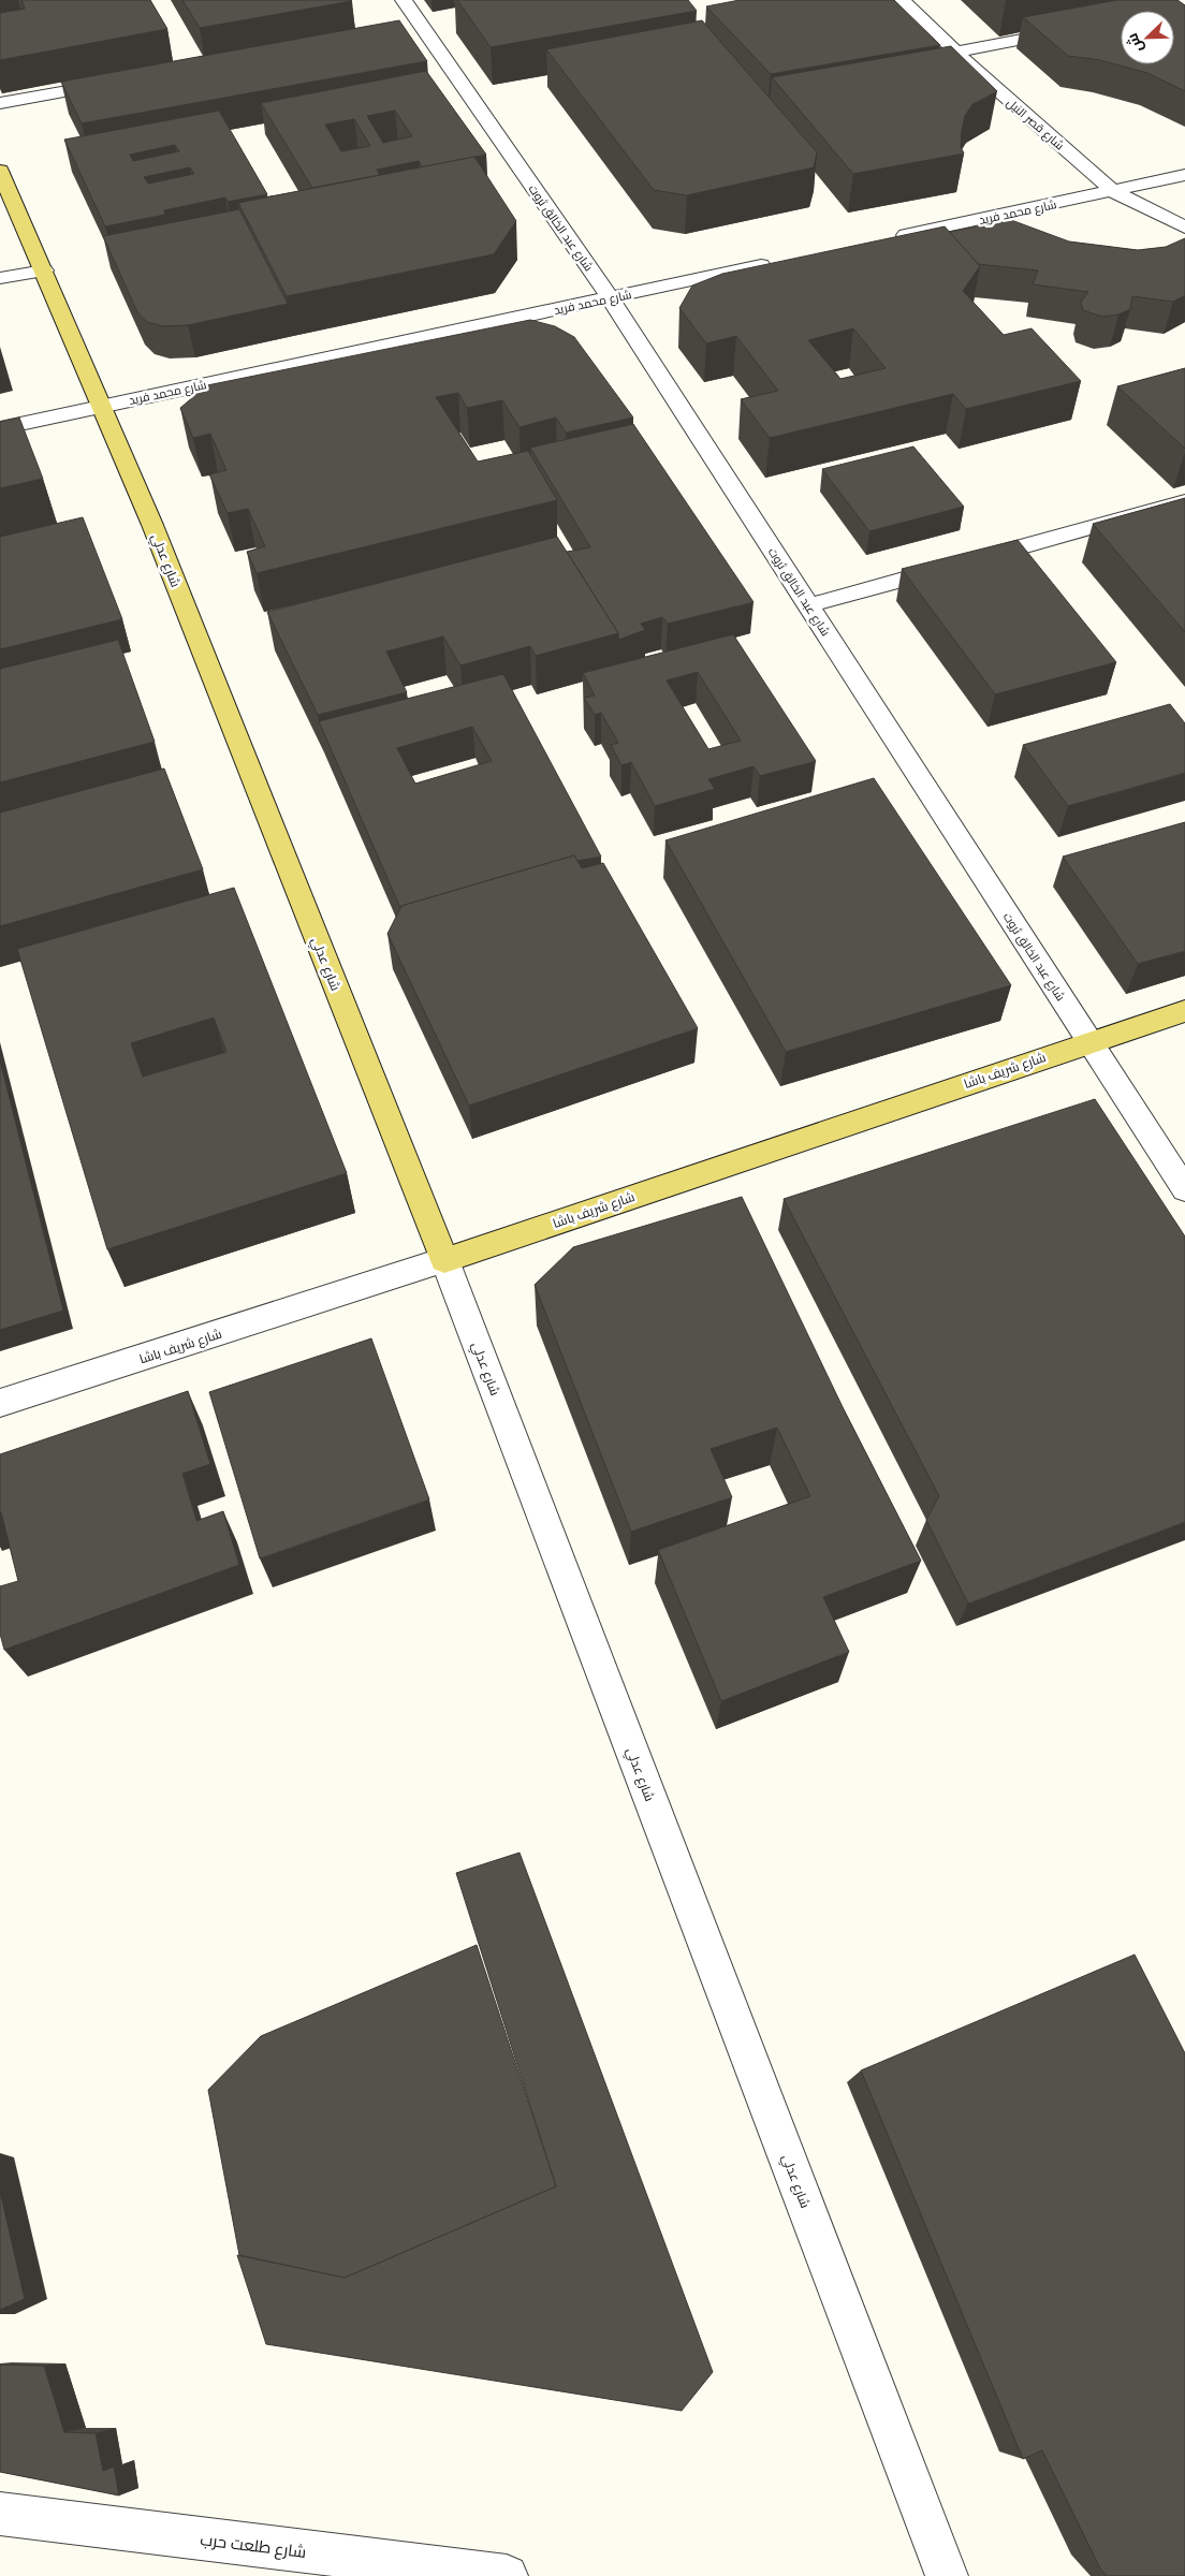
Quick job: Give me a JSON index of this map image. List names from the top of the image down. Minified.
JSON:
{"streets":{"main road":["شارع عدلي","شارع شريف باشا"],"street":["شارع قصر النيل","شارع محمد فريد","شارع عبد الخالق ثروت","شارع طلعت حرب"]},"crossings":[["شارع قصر النيل","شارع محمد فريد"],["شارع محمد فريد","شارع عبد الخالق ثروت"],["شارع محمد فريد","شارع عدلي"],["شارع عبد الخالق ثروت","شارع شريف باشا"],["شارع عدلي","شارع شريف باشا"]],"north":"bottom left"}
